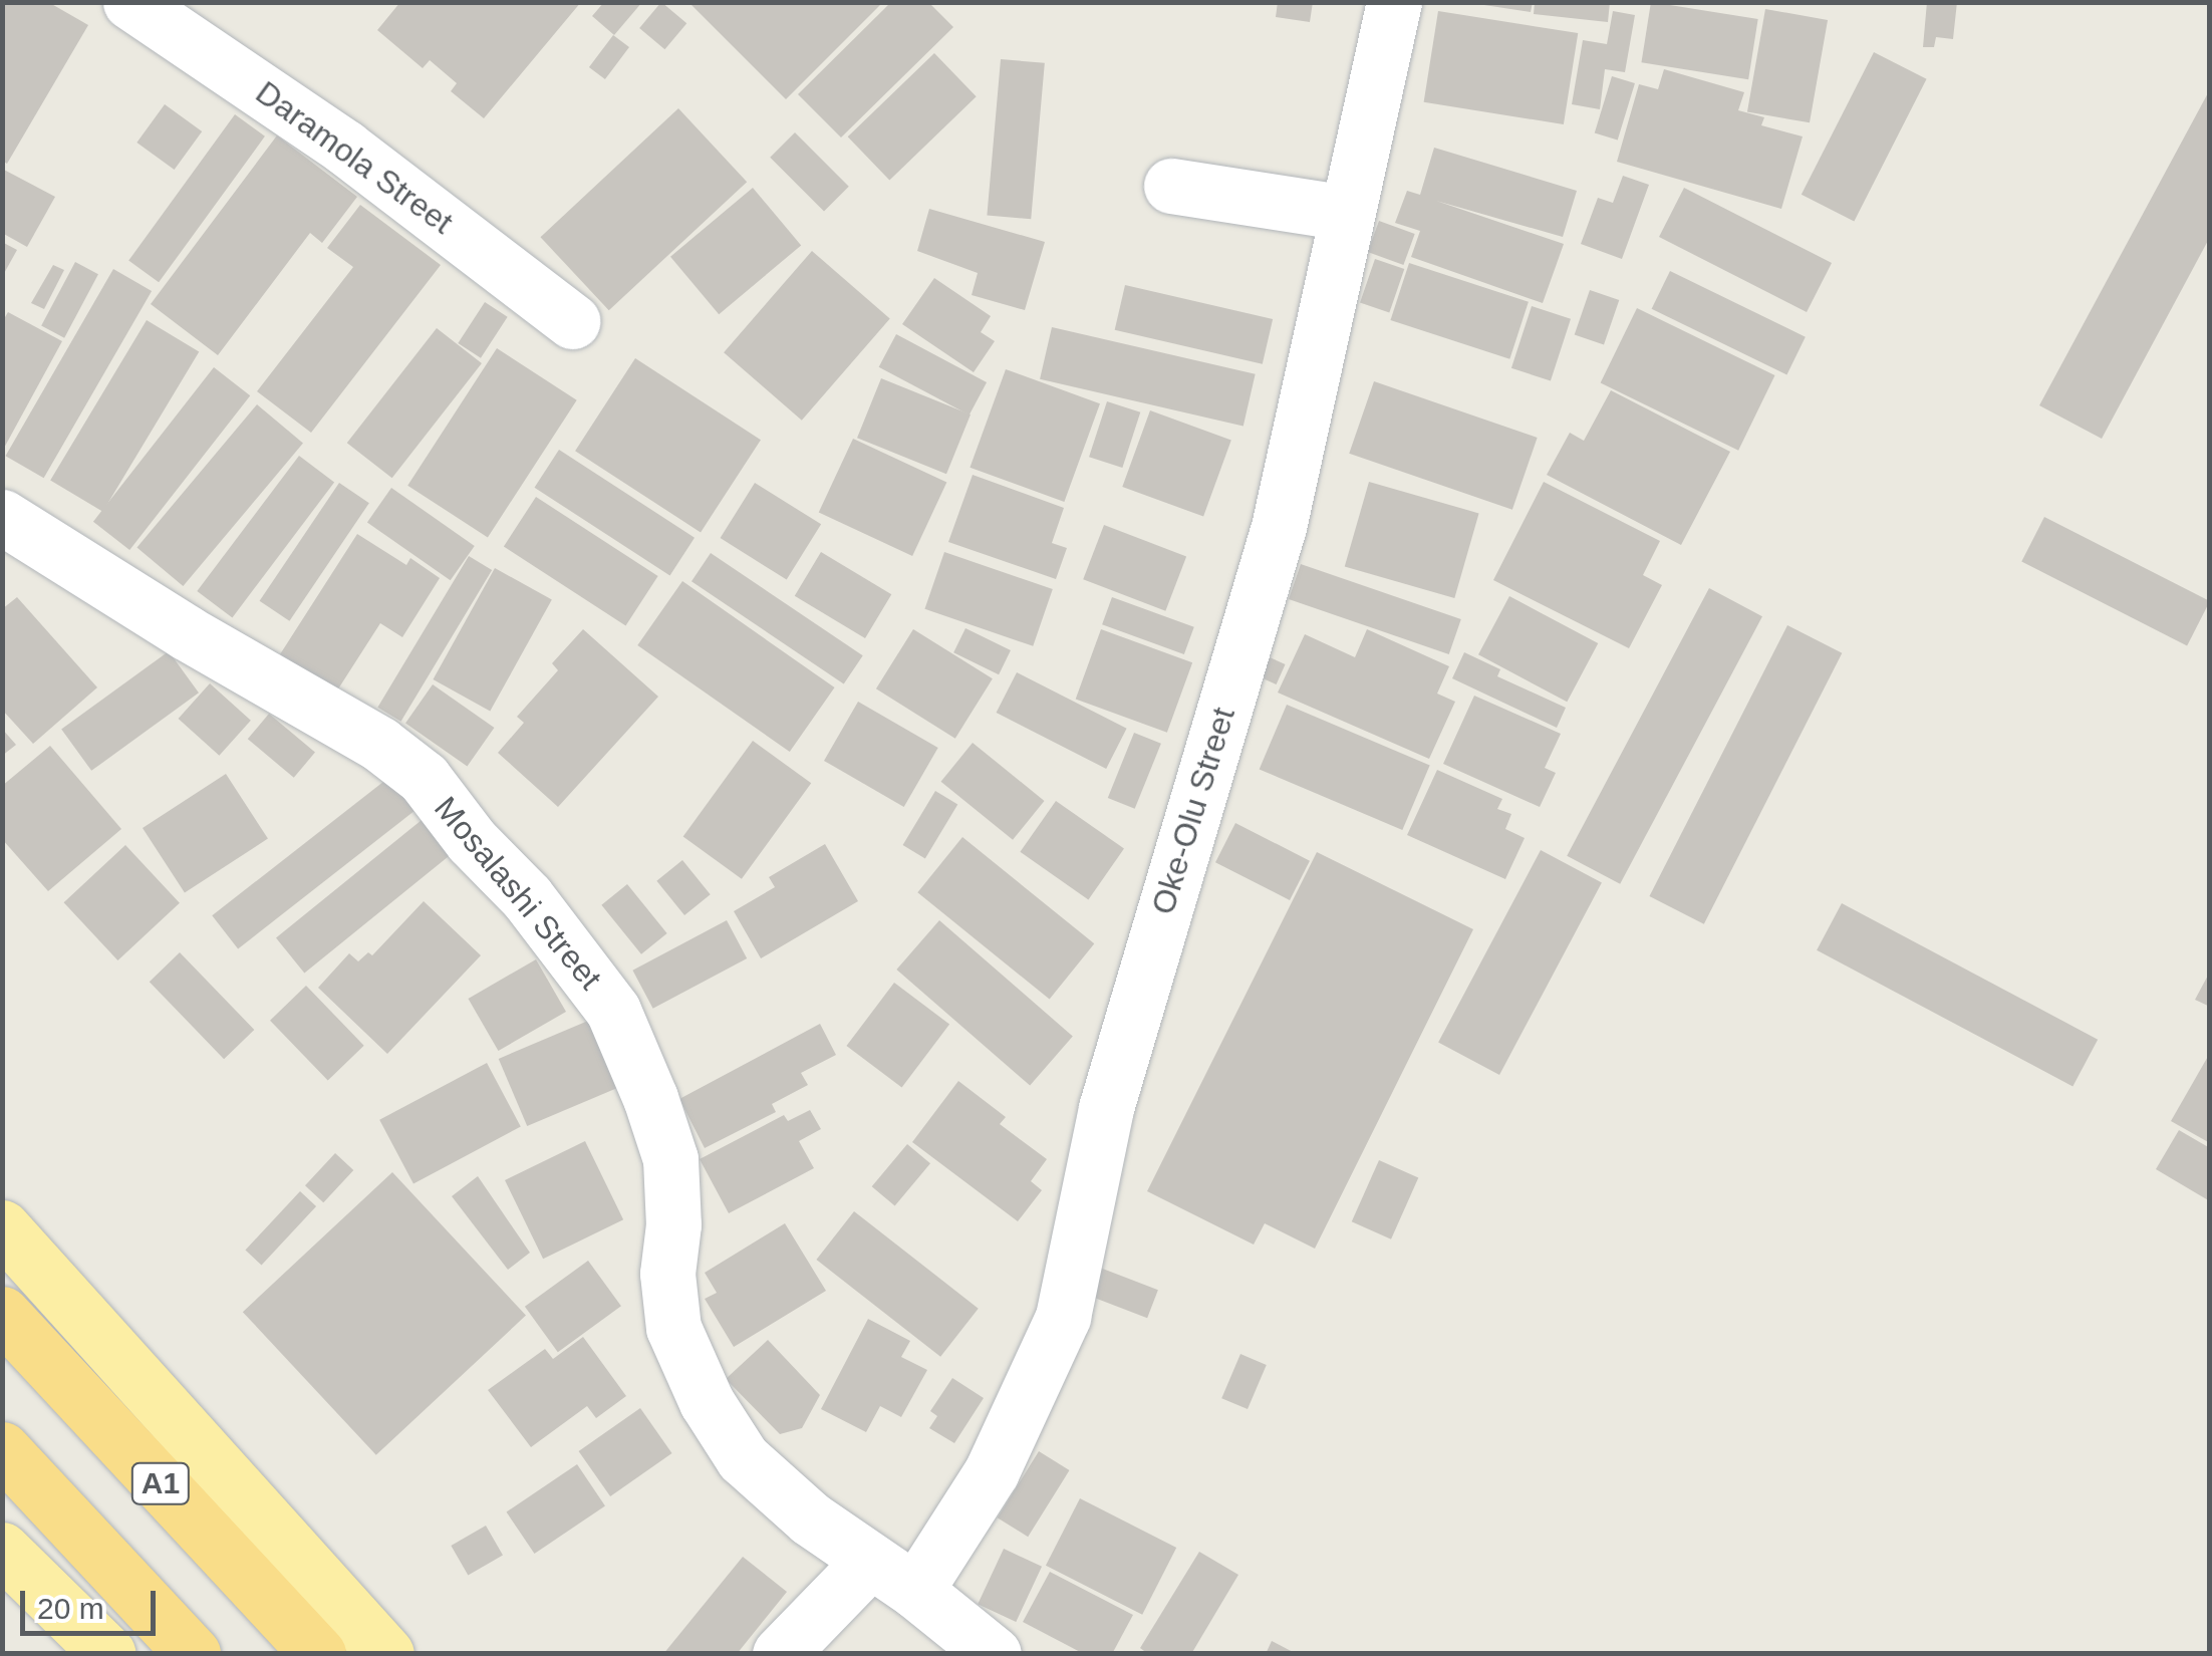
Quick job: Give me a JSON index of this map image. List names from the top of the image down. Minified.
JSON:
{"streets":{"highway":["A1"],"street":["Daramola Street","Oke-Olu Street","Mosalashi Street"]},"crossings":[["Oke-Olu Street","Mosalashi Street"]],"scale_bar":"20 m"}
